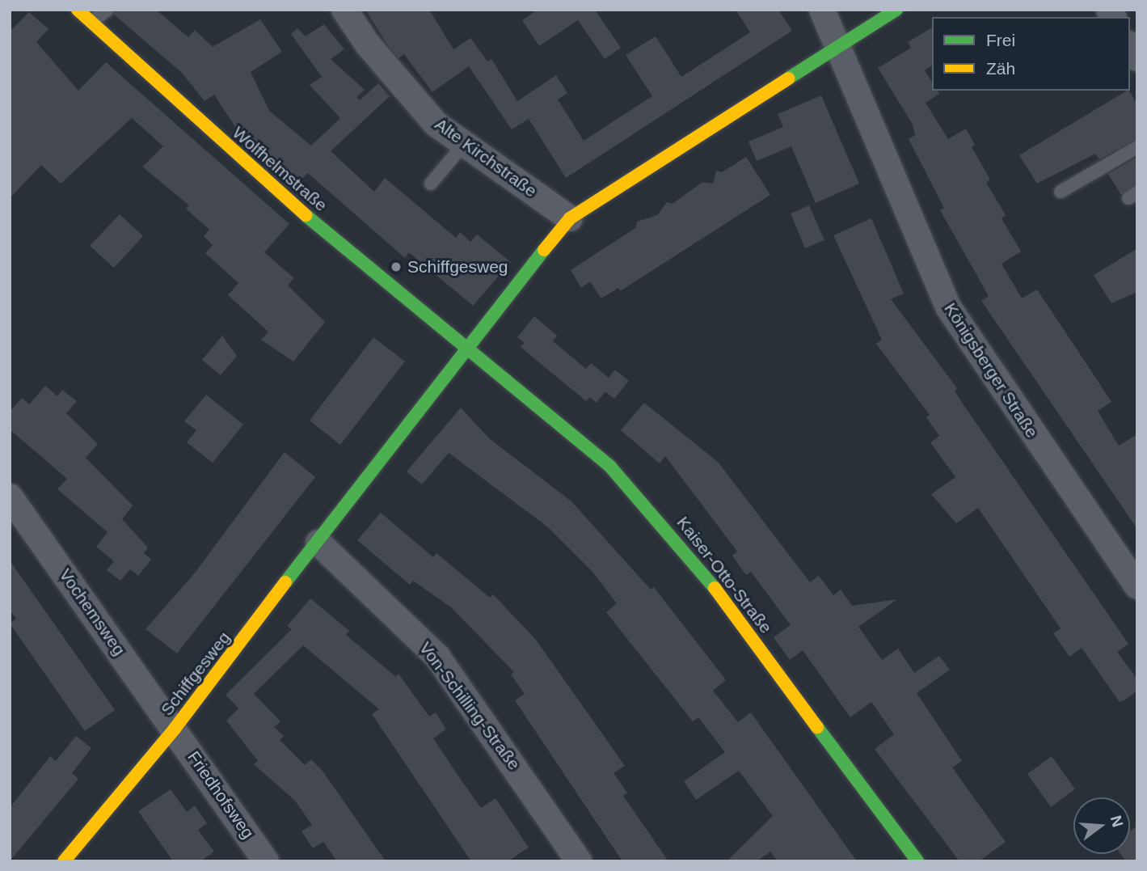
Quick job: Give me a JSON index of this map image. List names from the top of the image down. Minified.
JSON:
{"streets":{"street":["Alte Kirchstraße","Wolfhelmstraße","Königsberger Straße","Kaiser-Otto-Straße","Vochemsweg","Schiffgesweg","Von-Schilling-Straße","Friedhofsweg"]},"crossings":[["Alte Kirchstraße","Schiffgesweg"],["Wolfhelmstraße","Kaiser-Otto-Straße"],["Wolfhelmstraße","Schiffgesweg"],["Königsberger Straße","Schiffgesweg"],["Kaiser-Otto-Straße","Schiffgesweg"],["Vochemsweg","Schiffgesweg"],["Vochemsweg","Friedhofsweg"],["Schiffgesweg","Von-Schilling-Straße"],["Schiffgesweg","Friedhofsweg"]],"places":["Schiffgesweg"],"legend":["Frei","Zäh"],"north":"right"}
